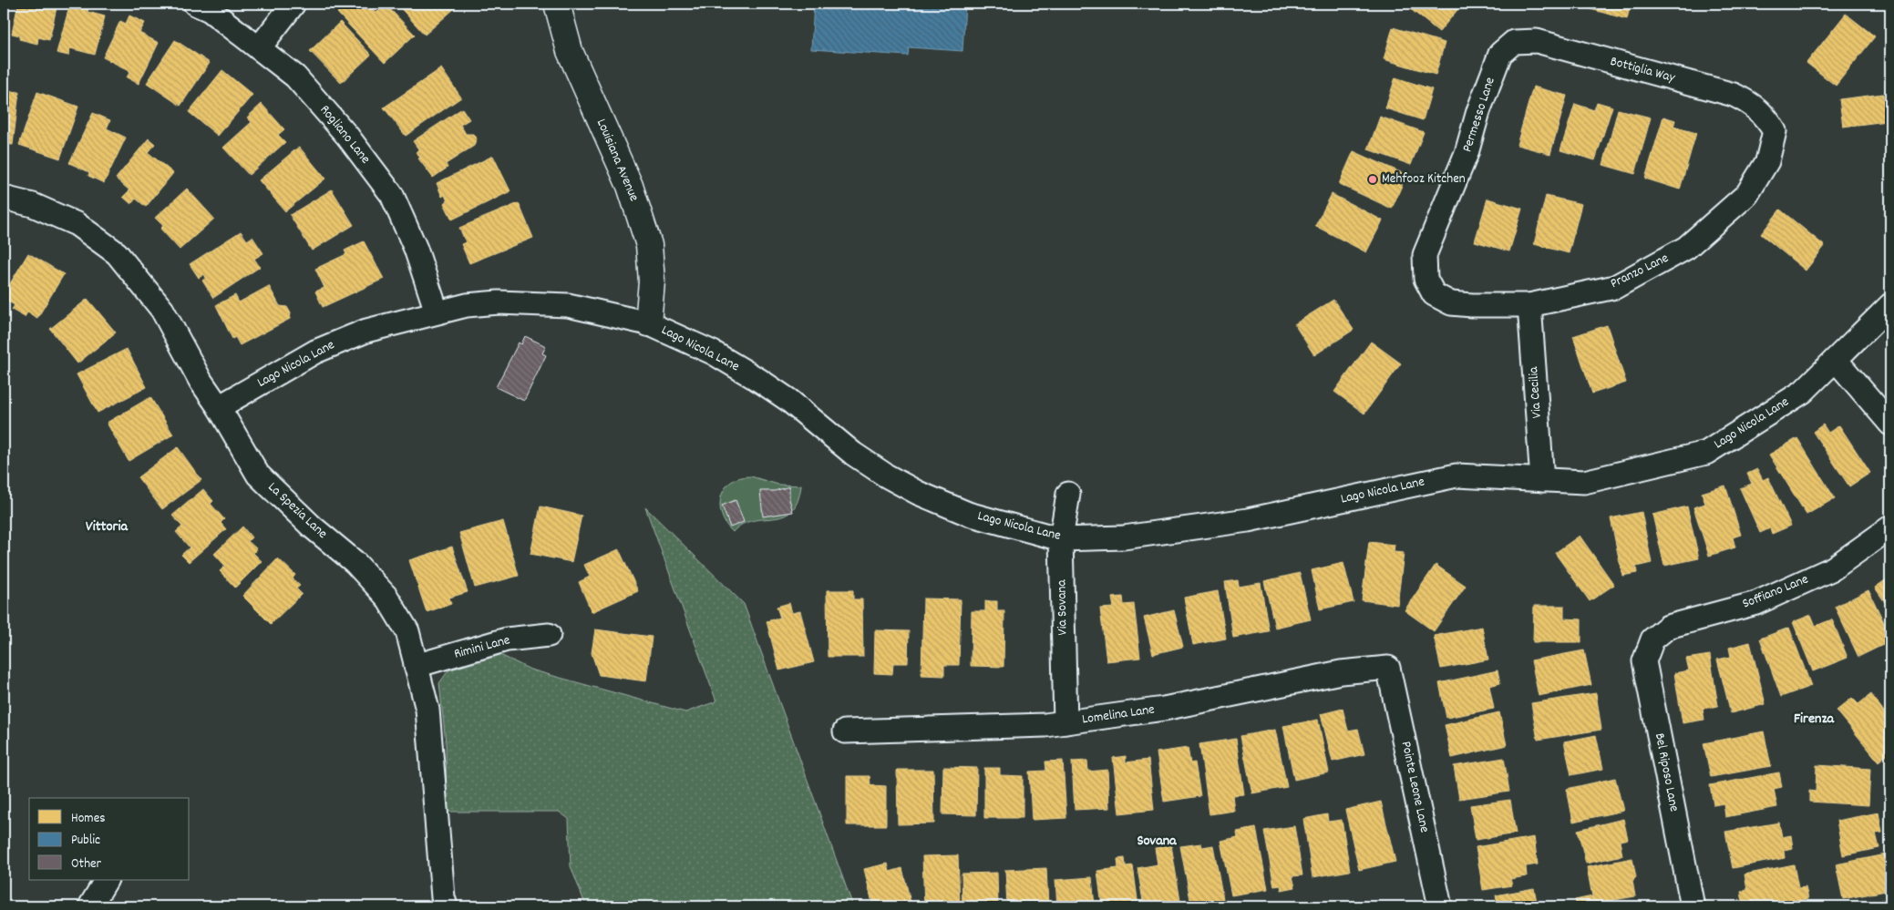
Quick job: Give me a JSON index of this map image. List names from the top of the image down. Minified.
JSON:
{"streets":{"street":["Bottiglia Way","Permesso Lane","Rogliano Lane","Louisiana Avenue","Pranzo Lane","Lago Nicola Lane","Via Cecilia","La Spezia Lane","Soffiano Lane","Via Sovana","Rimini Lane","Lomelina Lane","Bel Riposo Lane","Pointe Leone Lane"]},"crossings":[["Bottiglia Way","Permesso Lane"],["Bottiglia Way","Pranzo Lane"],["Permesso Lane","Pranzo Lane"],["Rogliano Lane","Lago Nicola Lane"],["Louisiana Avenue","Lago Nicola Lane"],["Pranzo Lane","Via Cecilia"],["Lago Nicola Lane","Via Cecilia"],["Lago Nicola Lane","La Spezia Lane"],["Lago Nicola Lane","Via Sovana"],["La Spezia Lane","Rimini Lane"],["Soffiano Lane","Bel Riposo Lane"],["Via Sovana","Lomelina Lane"],["Lomelina Lane","Pointe Leone Lane"]],"districts":["Vittoria","Firenza","Sovana"],"places":["Mehfooz Kitchen"],"legend":["Homes","Public","Other"]}
